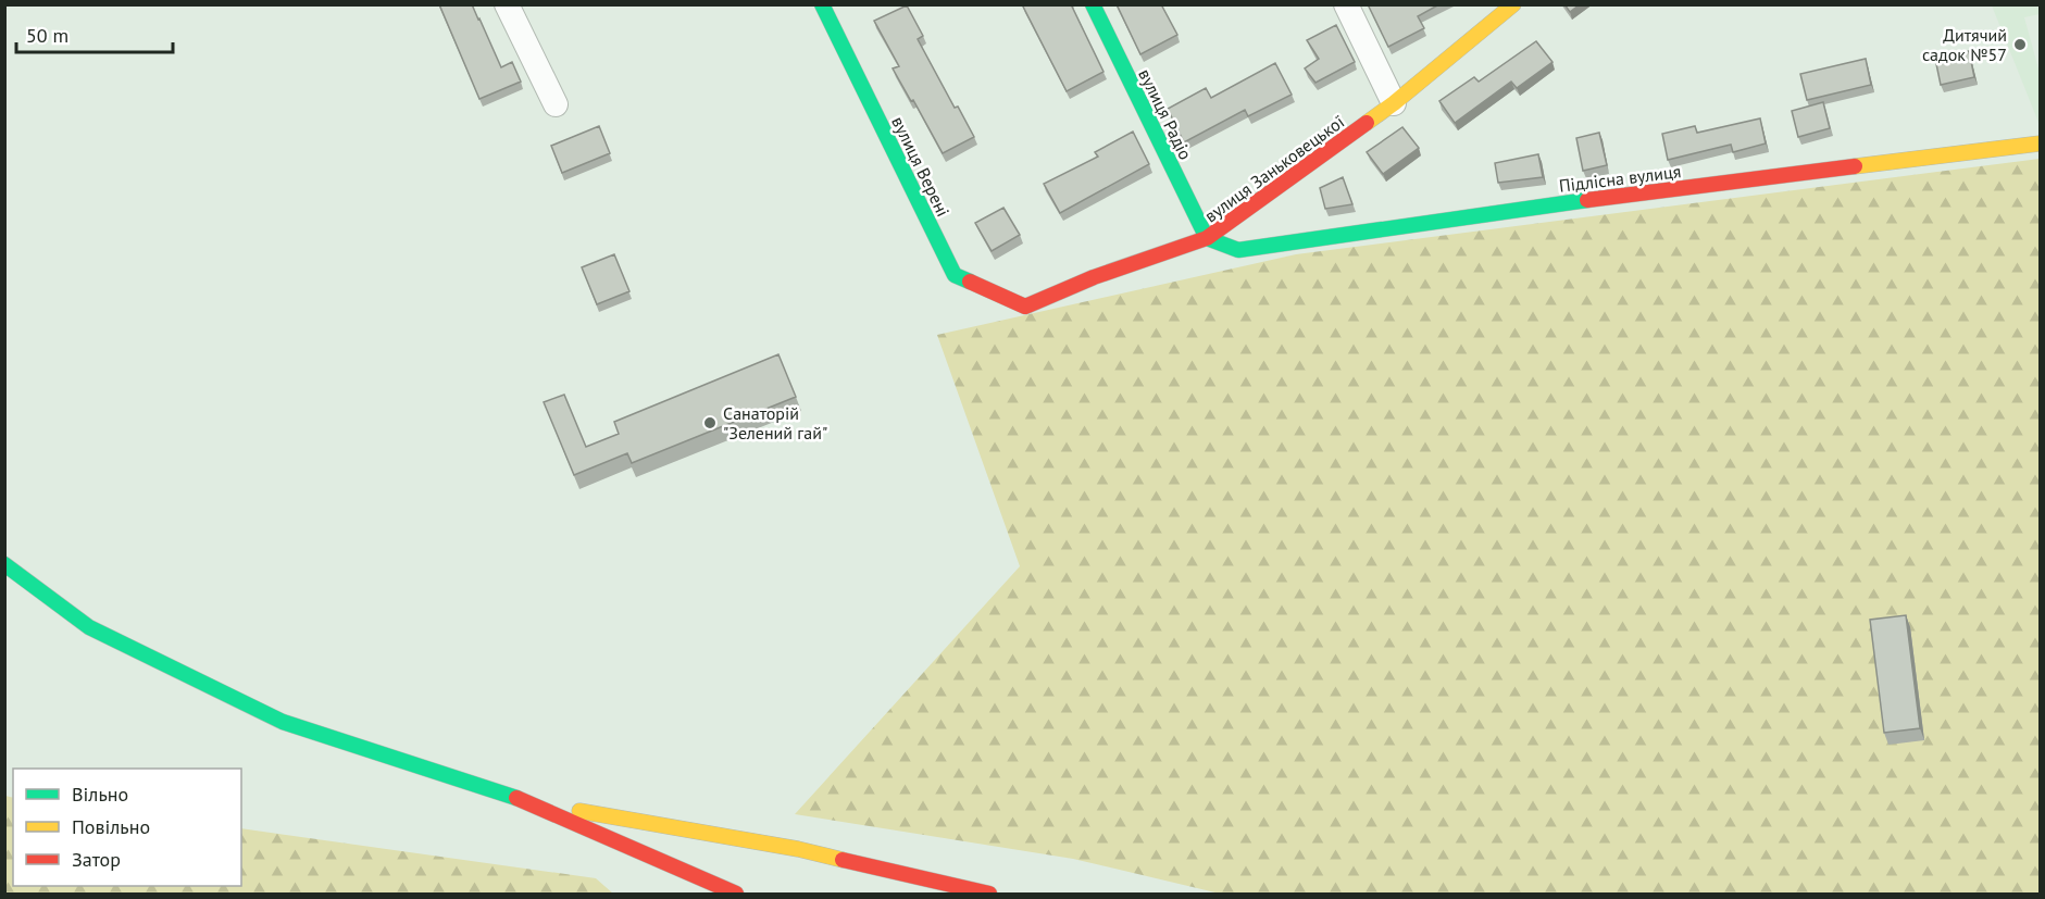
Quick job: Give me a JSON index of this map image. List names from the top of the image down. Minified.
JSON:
{"streets":{"street":["вулиця Радіо","вулиця Верені","вулиця Заньковецької","Підлісна вулиця"]},"crossings":[["вулиця Радіо","вулиця Заньковецької"],["вулиця Радіо","Підлісна вулиця"],["вулиця Верені","вулиця Заньковецької"],["вулиця Заньковецької","Підлісна вулиця"]],"places":["Дитячий садок №57","Санаторій \"Зелений гай\""],"legend":["Вільно","Повільно","Затор"],"scale_bar":"50 m"}
